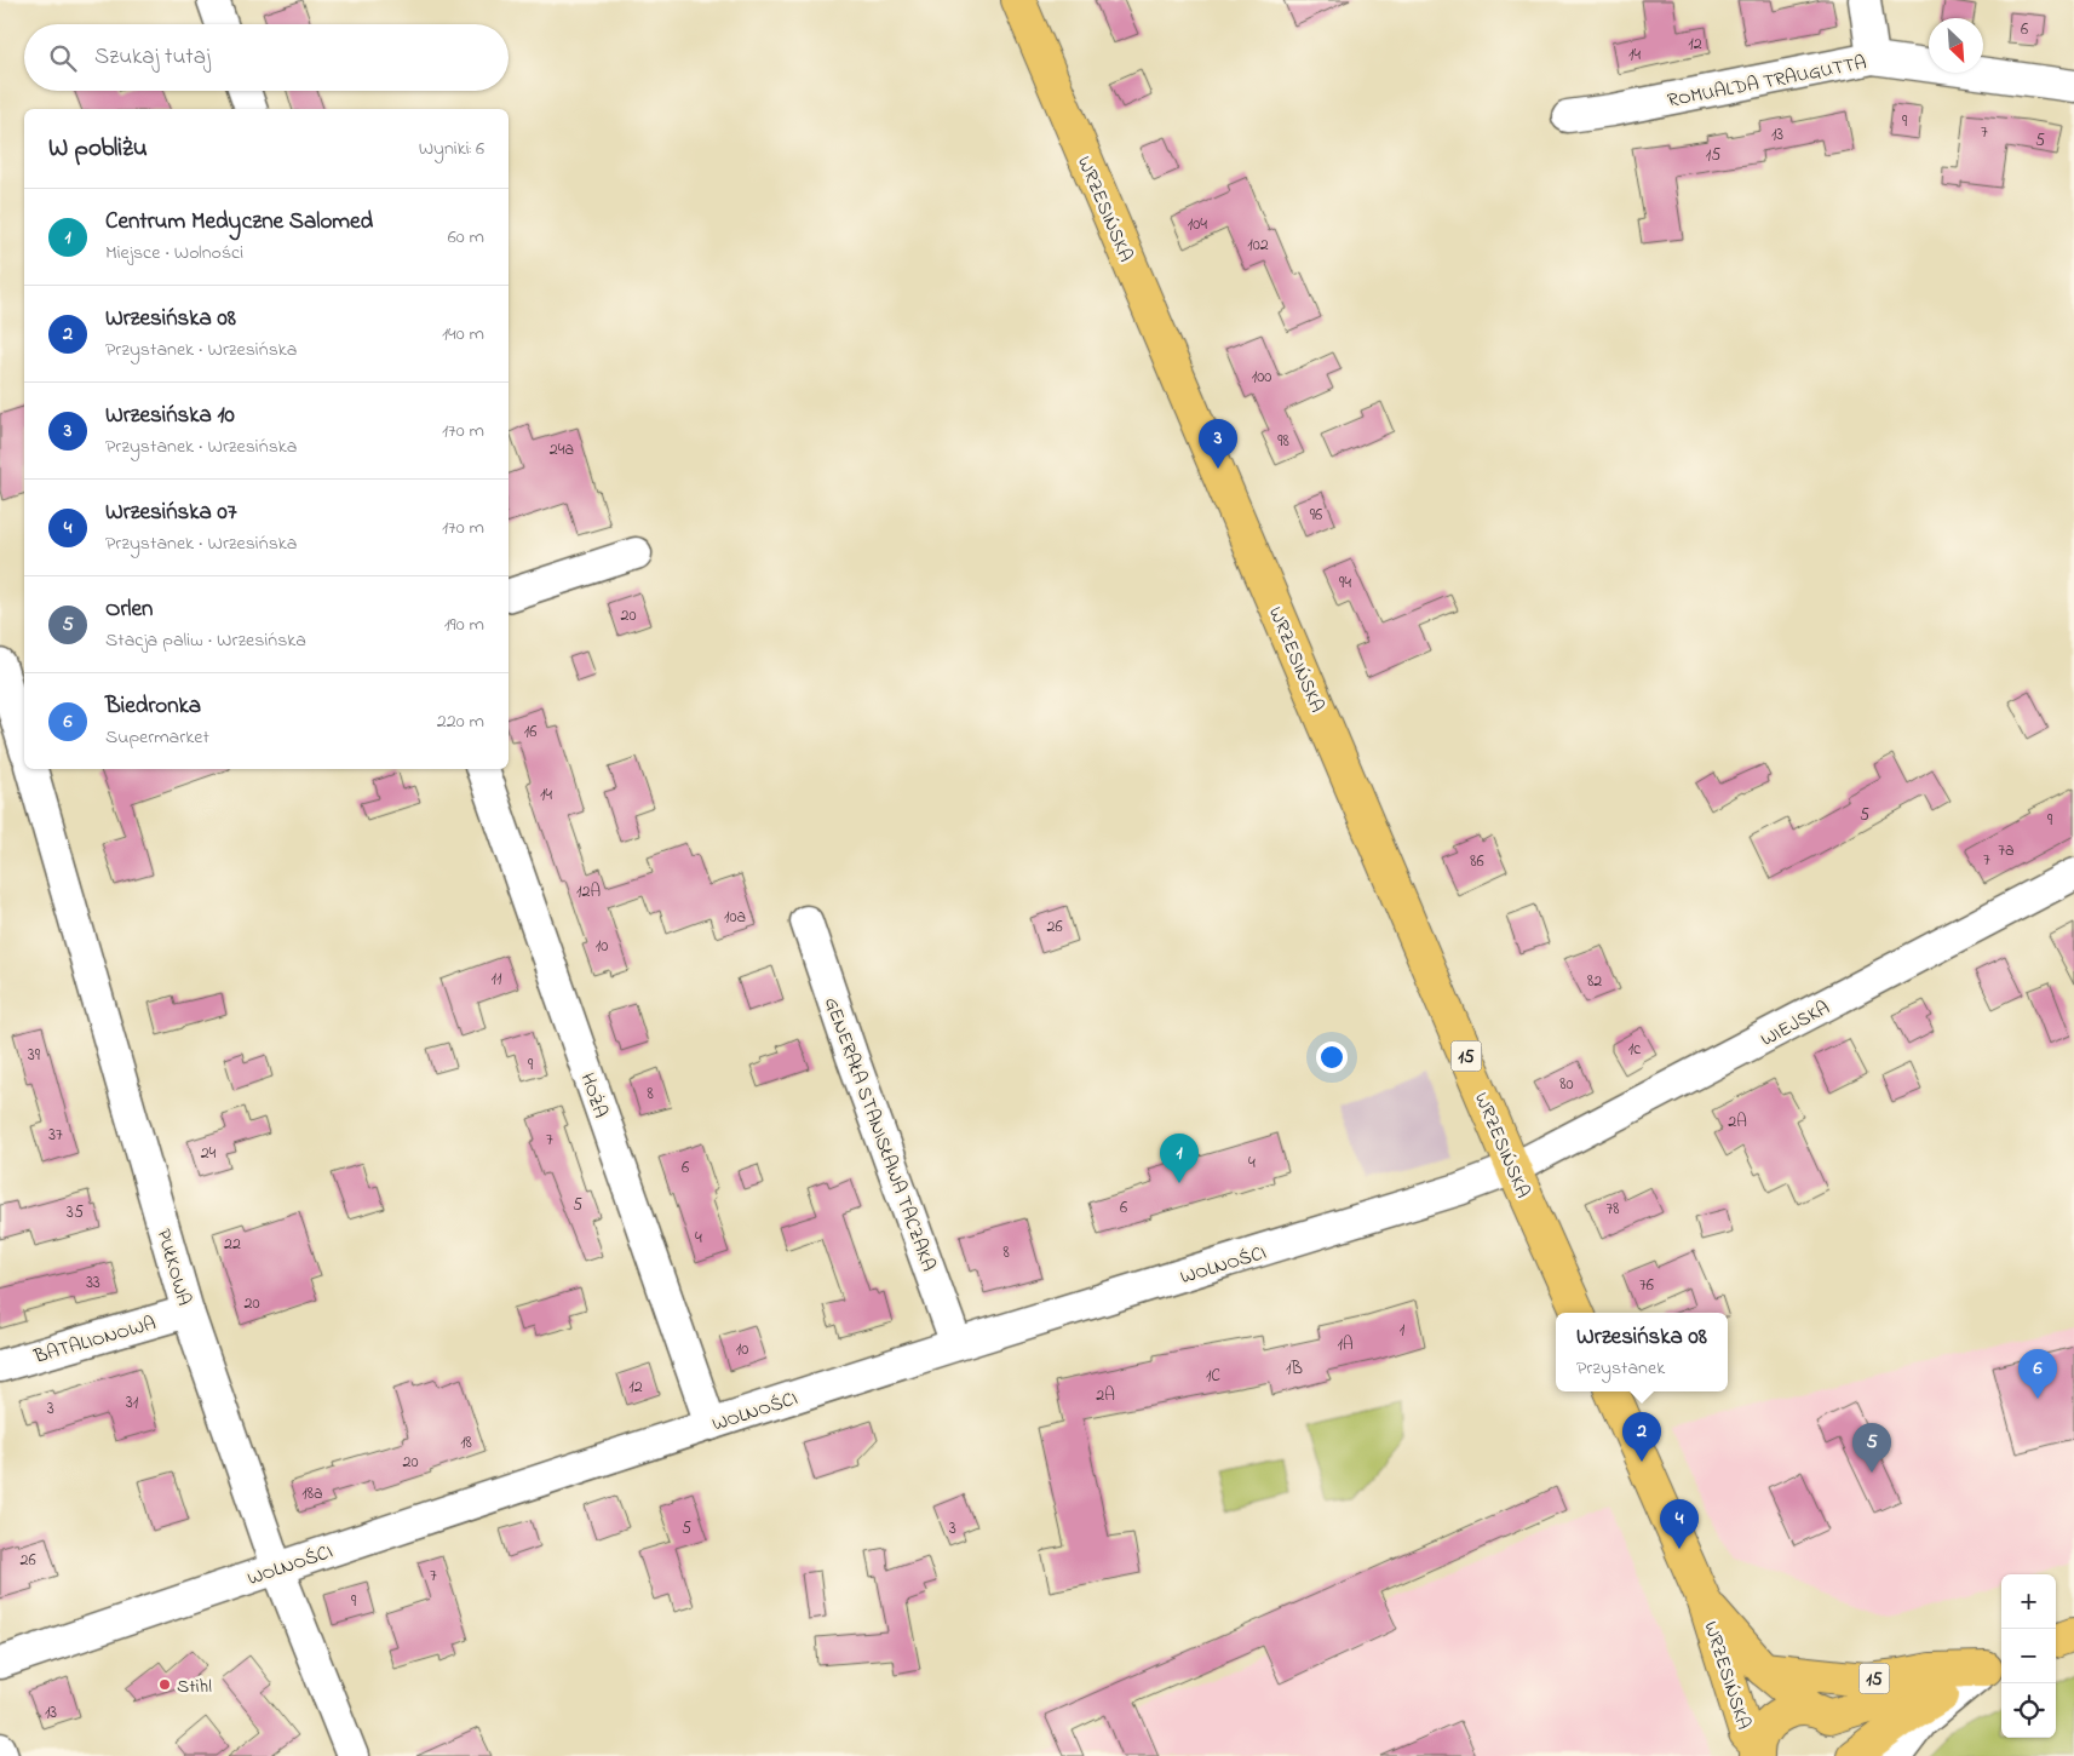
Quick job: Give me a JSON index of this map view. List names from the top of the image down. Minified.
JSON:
{"streets":{"main road":["WRZESIŃSKA","15"],"street":["ROMUALDA TRAUGUTTA","WIEJSKA","HOŻA","GENERAŁA STANISŁAWA TACZAKA","WOLNOŚCI","PUŁKOWA","BATALIONOWA"]},"crossings":[["WRZESIŃSKA","WIEJSKA"],["WRZESIŃSKA","15"],["WRZESIŃSKA","WOLNOŚCI"],["WIEJSKA","WOLNOŚCI"],["HOŻA","WOLNOŚCI"],["GENERAŁA STANISŁAWA TACZAKA","WOLNOŚCI"],["WOLNOŚCI","PUŁKOWA"],["PUŁKOWA","BATALIONOWA"]],"places":["Stihl"],"house_numbers":["6","12","14","9","7","13","5","15","104","102","100","98","24a","96","94","20","16","14","5","9","7a","7","86","12A","10a","26","10","11","82","1c","39","9","80","8","2A","37","7","24","4","6","5","6","78","35","4","22","8","33","76","20","1","1A","10","1B","1C","12","2A","31","3","18","20","18a","5","3","26","7","9","13"],"north":"bottom right","page":{"search":"Szukaj tutaj","heading":["W pobliżu","Wyniki: 6"],"list":[{"mark":"1","name":"Centrum Medyczne Salomed","note":"Miejsce · Wolności","value":"60 m"},{"mark":"2","name":"Wrzesińska 08","note":"Przystanek · Wrzesińska","value":"140 m"},{"mark":"3","name":"Wrzesińska 10","note":"Przystanek · Wrzesińska","value":"170 m"},{"mark":"4","name":"Wrzesińska 07","note":"Przystanek · Wrzesińska","value":"170 m"},{"mark":"5","name":"Orlen","note":"Stacja paliw · Wrzesińska","value":"190 m"},{"mark":"6","name":"Biedronka","note":"Supermarket","value":"220 m"}],"pins":["3","1","6","2","5","4"],"popup":["Wrzesińska 08","Przystanek"],"map_buttons":["+","−"]}}
